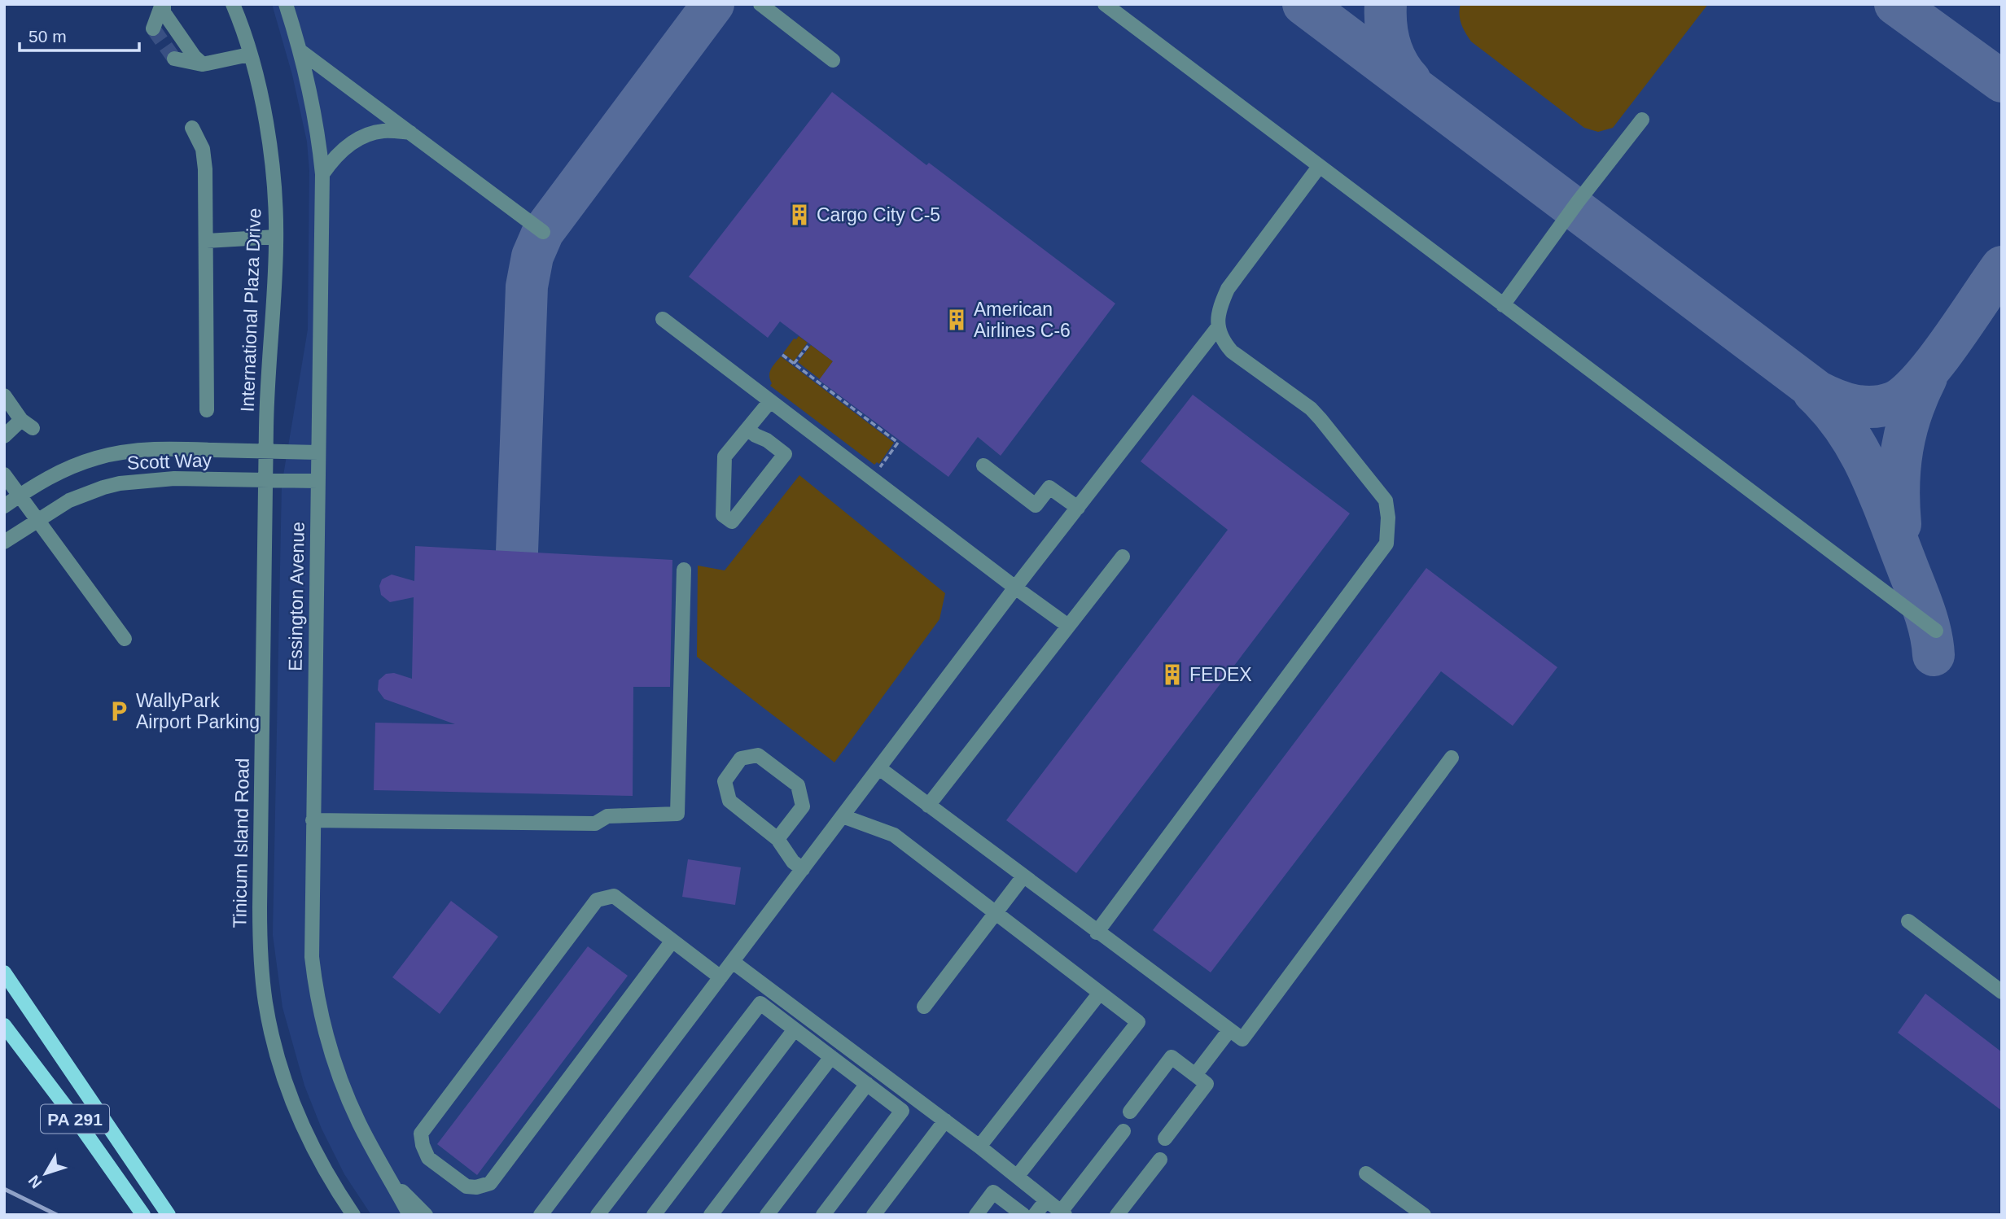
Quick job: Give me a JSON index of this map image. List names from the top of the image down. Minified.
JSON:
{"streets":{"main road":["PA 291"],"street":["International Plaza Drive","Scott Way","Essington Avenue","Tinicum Island Road"]},"crossings":[["International Plaza Drive","Scott Way"],["International Plaza Drive","Tinicum Island Road"],["Scott Way","Essington Avenue"],["Scott Way","Tinicum Island Road"]],"places":{"building":["Cargo City C-5","American Airlines C-6","FEDEX"],"parking":["WallyPark Airport Parking"]},"scale_bar":"50 m","north":"bottom left"}
